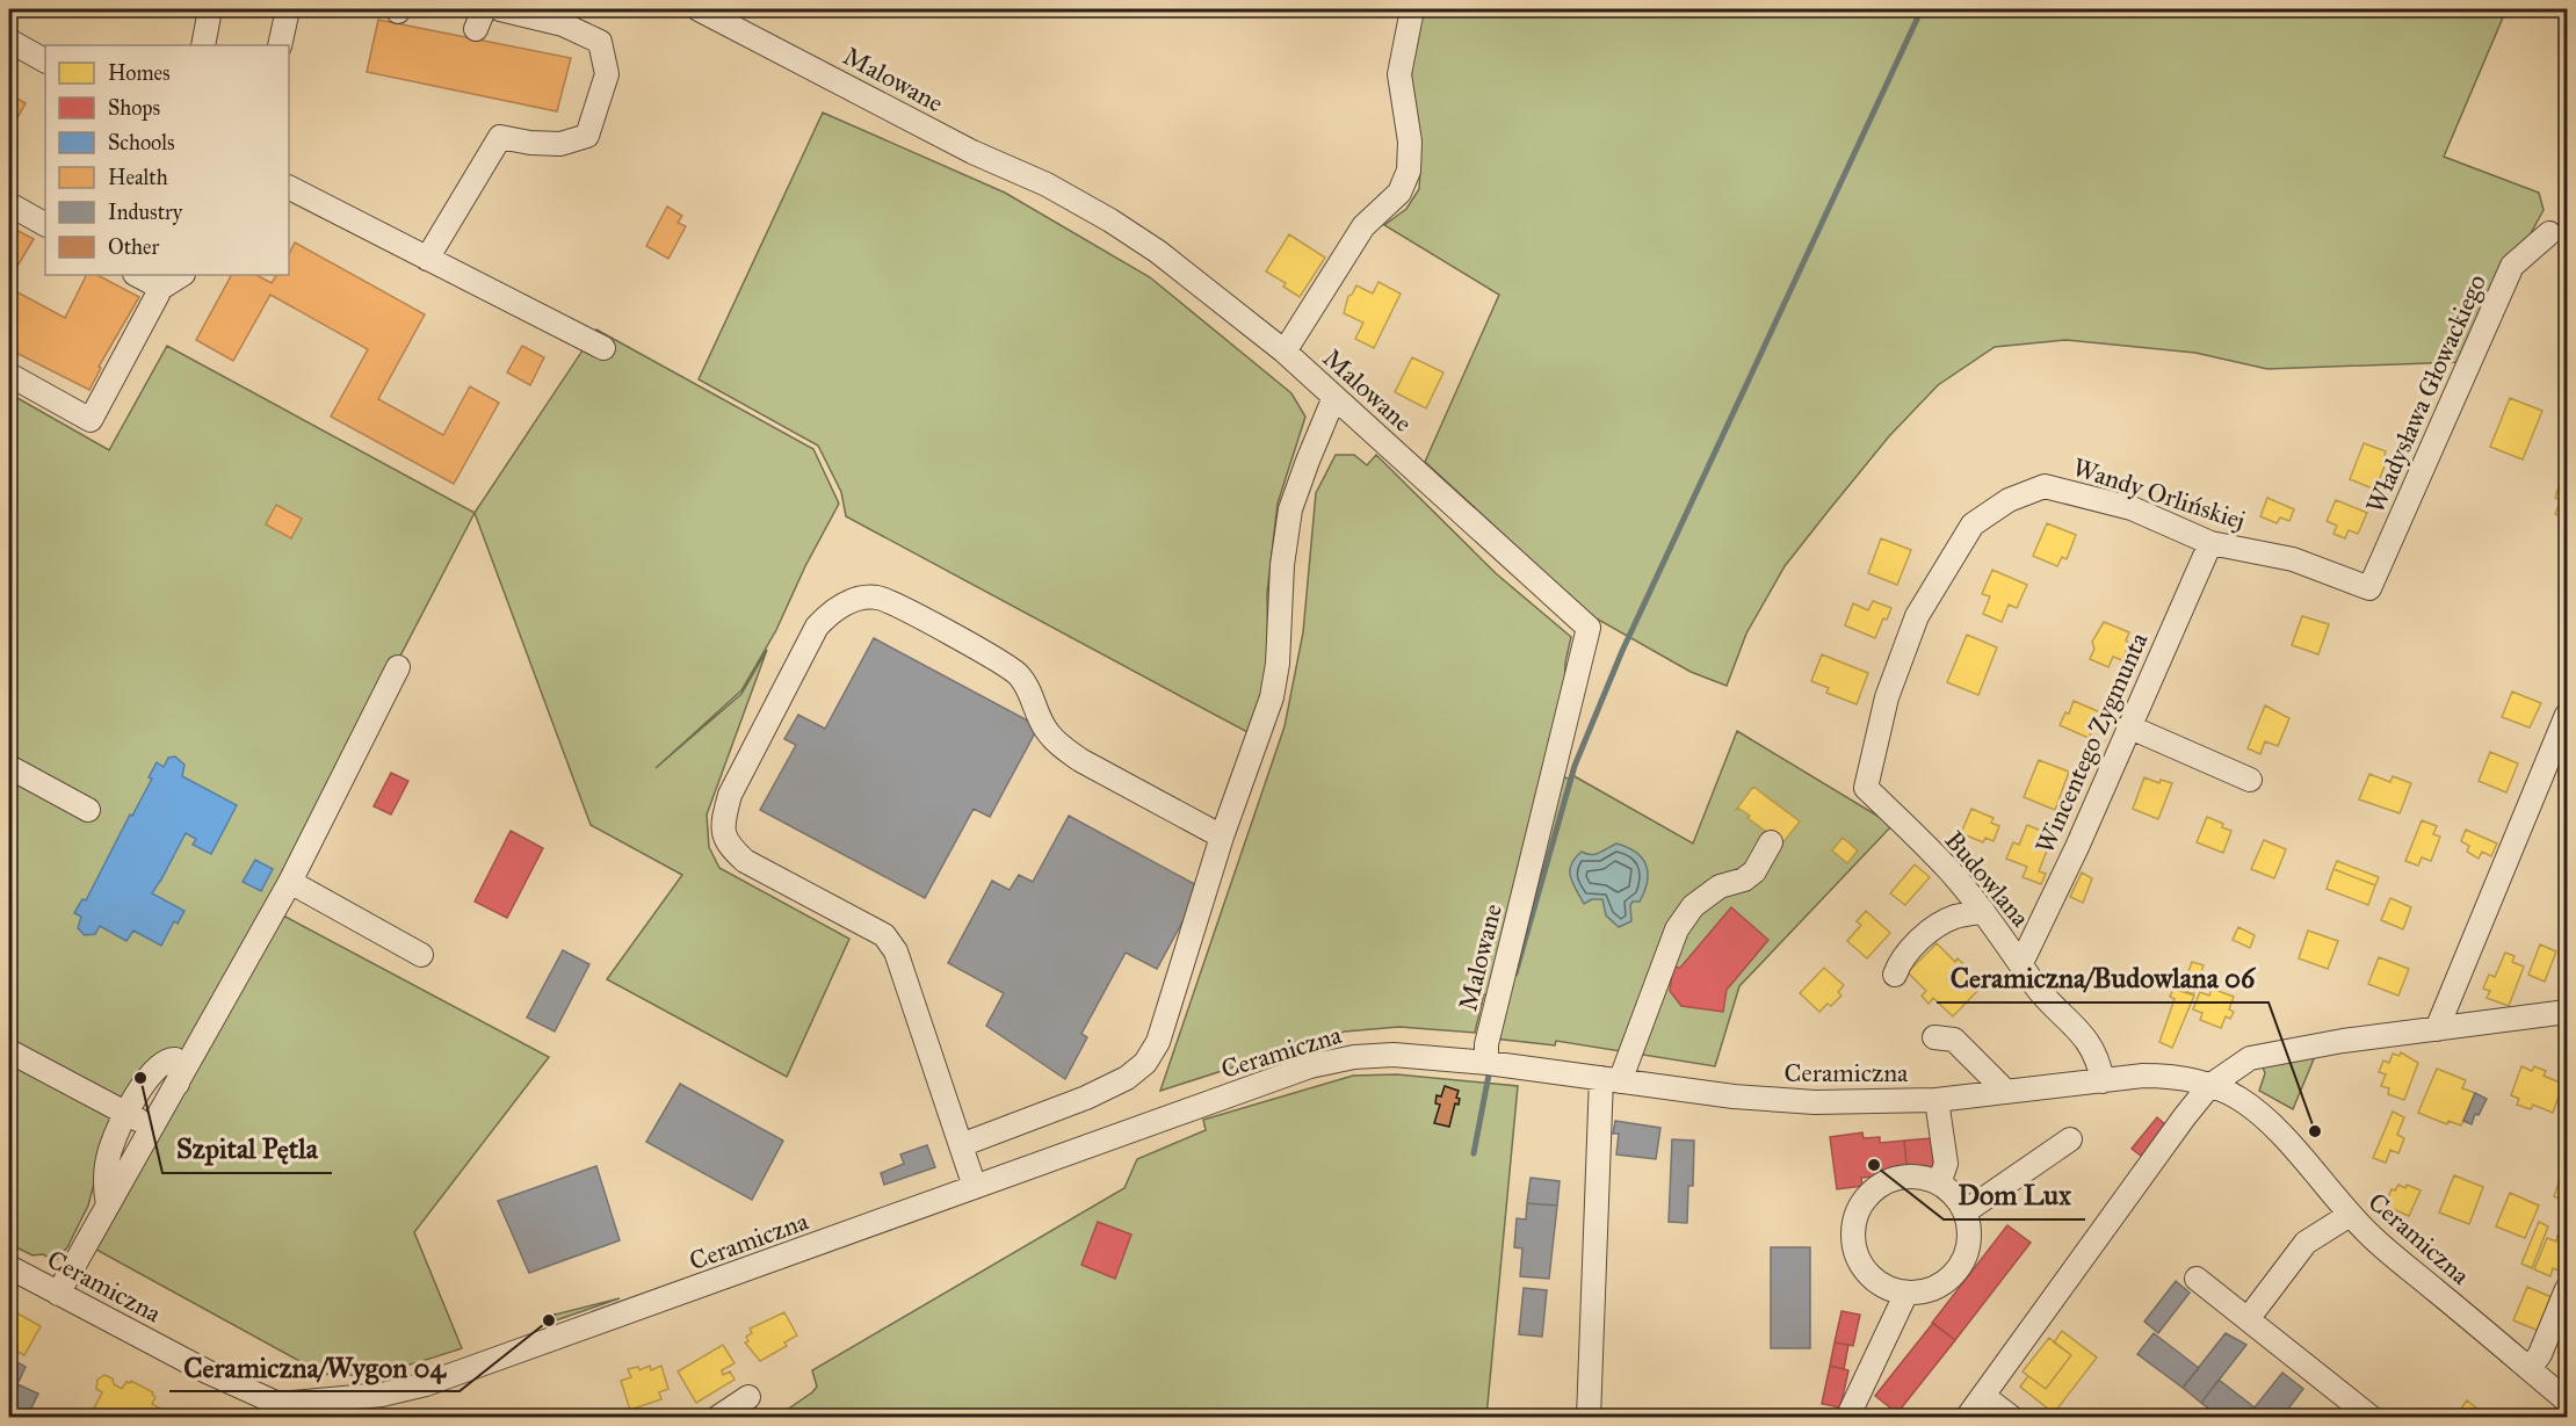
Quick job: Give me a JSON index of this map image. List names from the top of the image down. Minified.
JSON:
{"streets":{"street":["Malowane","Władysława Głowackiego","Wandy Orlińskiej","Wincentego Zygmunta","Budowlana","Ceramiczna"]},"crossings":[["Malowane","Ceramiczna"],["Władysława Głowackiego","Wandy Orlińskiej"],["Wandy Orlińskiej","Wincentego Zygmunta"],["Wandy Orlińskiej","Budowlana"],["Wincentego Zygmunta","Budowlana"],["Budowlana","Ceramiczna"]],"places":["Szpital Pętla","Ceramiczna/Budowlana 06","Dom Lux","Ceramiczna/Wygon 04"],"legend":["Homes","Shops","Schools","Health","Industry","Other"]}
